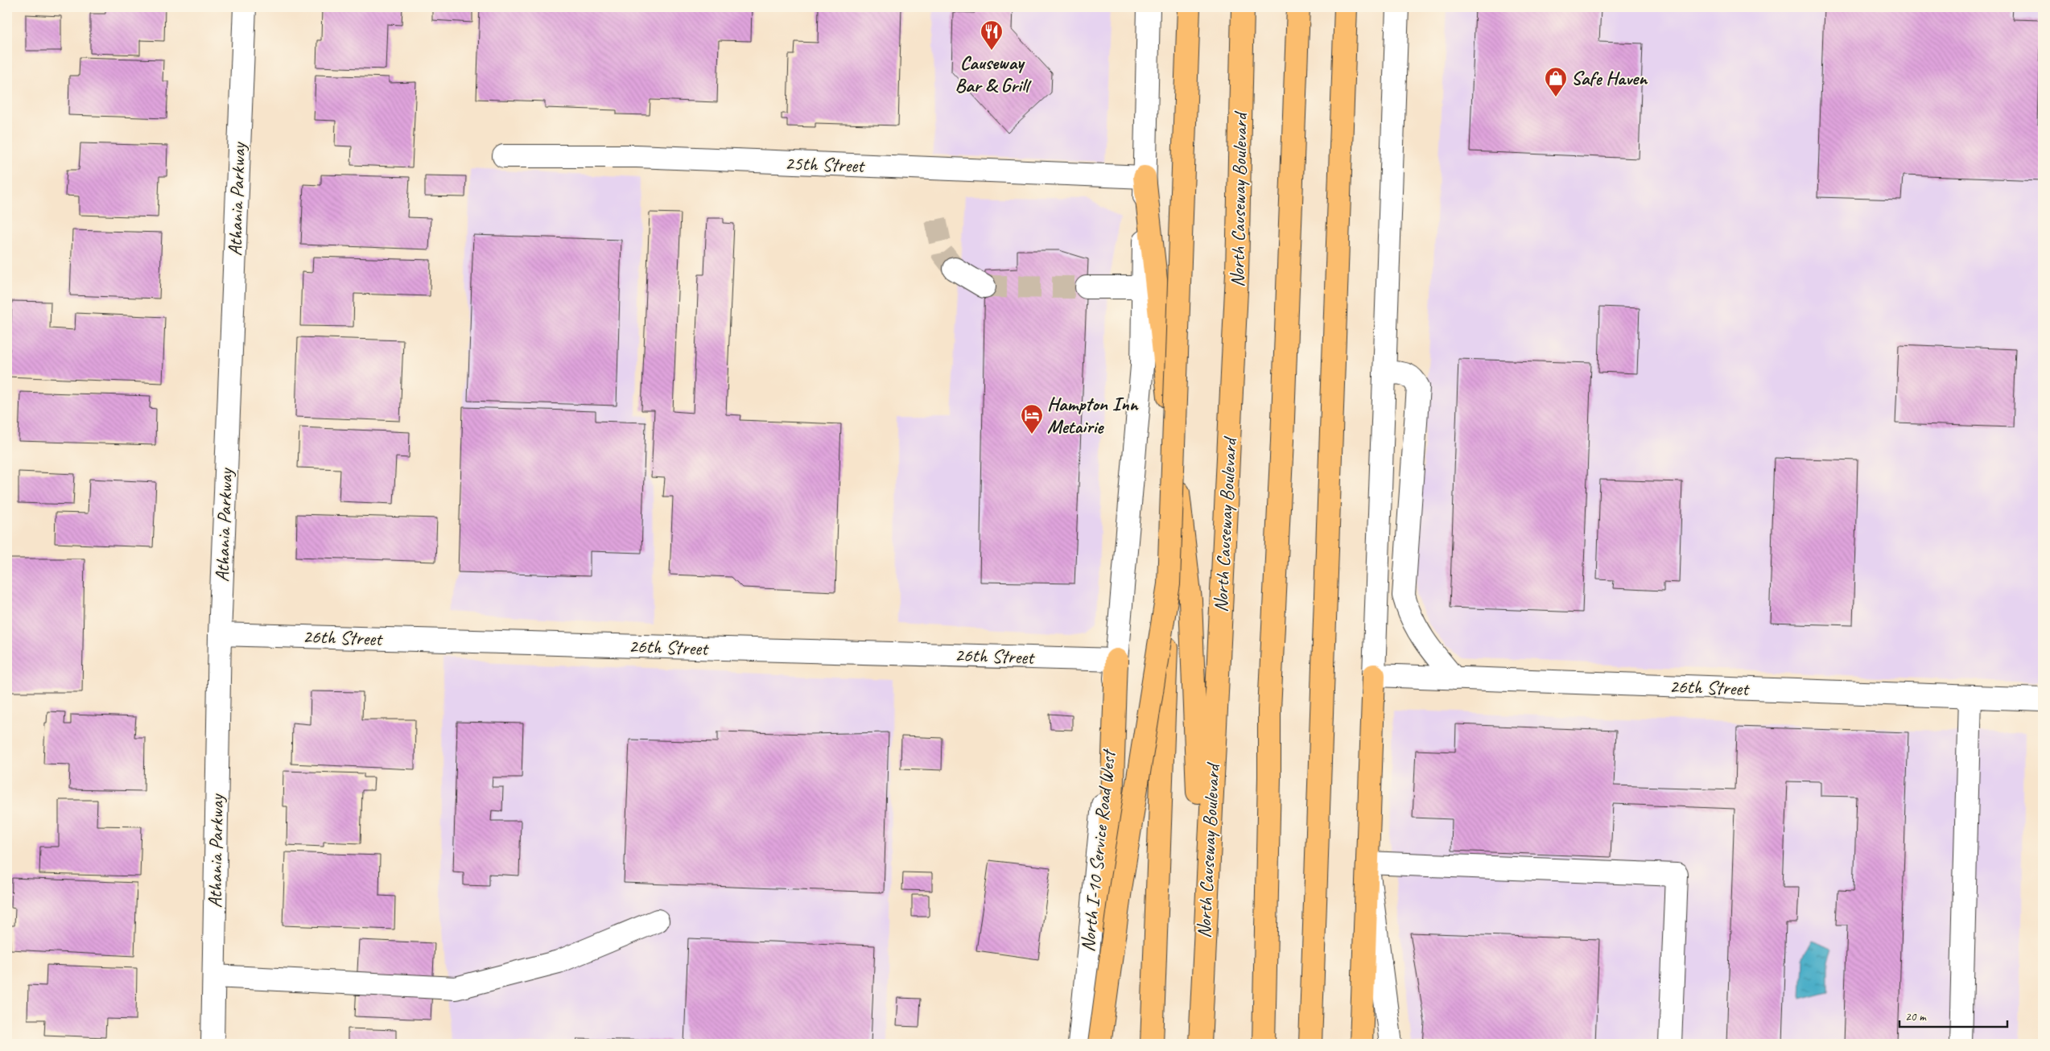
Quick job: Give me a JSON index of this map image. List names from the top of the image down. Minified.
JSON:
{"streets":{"highway":["North Causeway Boulevard"],"street":["25th Street","Athania Parkway","26th Street","North I-10 Service Road West"]},"crossings":[["Athania Parkway","26th Street"],["26th Street","North I-10 Service Road West"]],"places":{"restaurant":["Causeway Bar & Grill"],"shop":["Safe Haven"],"hotel":["Hampton Inn Metairie"]},"scale_bar":"20 m"}
